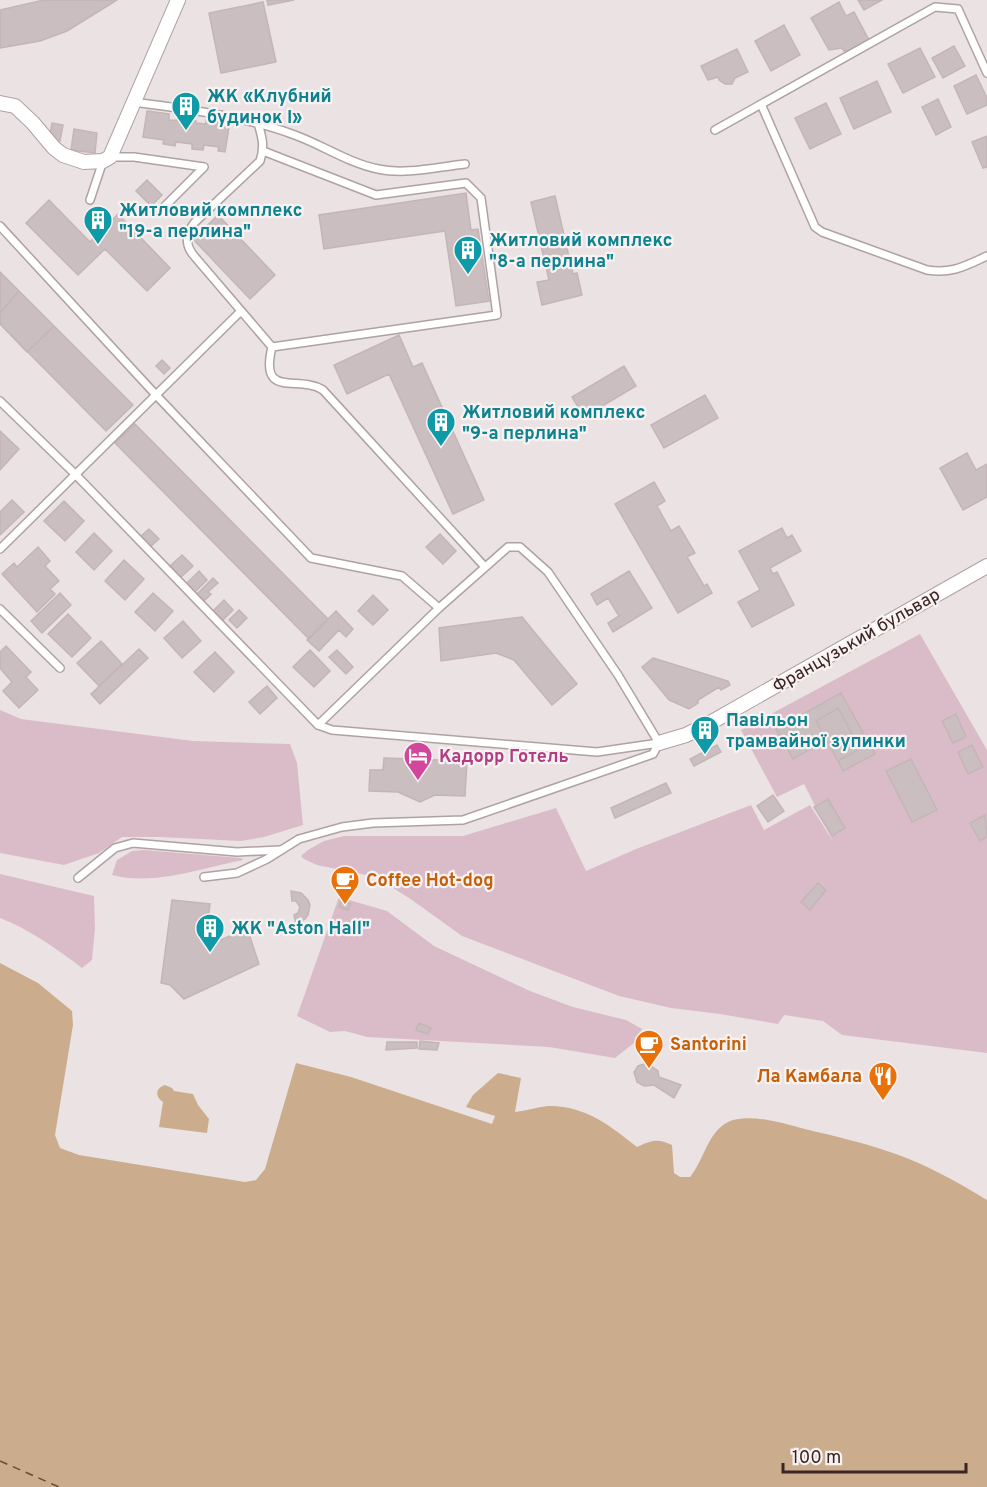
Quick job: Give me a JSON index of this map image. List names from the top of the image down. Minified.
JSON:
{"streets":{"street":["Французький бульвар"]},"places":{"building":["ЖК «Клубний будинок I»","Житловий комплекс \"19-а перлина\"","Житловий комплекс \"8-а перлина\"","Житловий комплекс \"9-а перлина\"","Павільон трамвайної зупинки","ЖК \"Aston Hall\""],"hotel":["Кадорр Готель"],"cafe":["Coffee Hot-dog","Santorini"],"restaurant":["Ла Камбала"]},"scale_bar":"100 m"}
